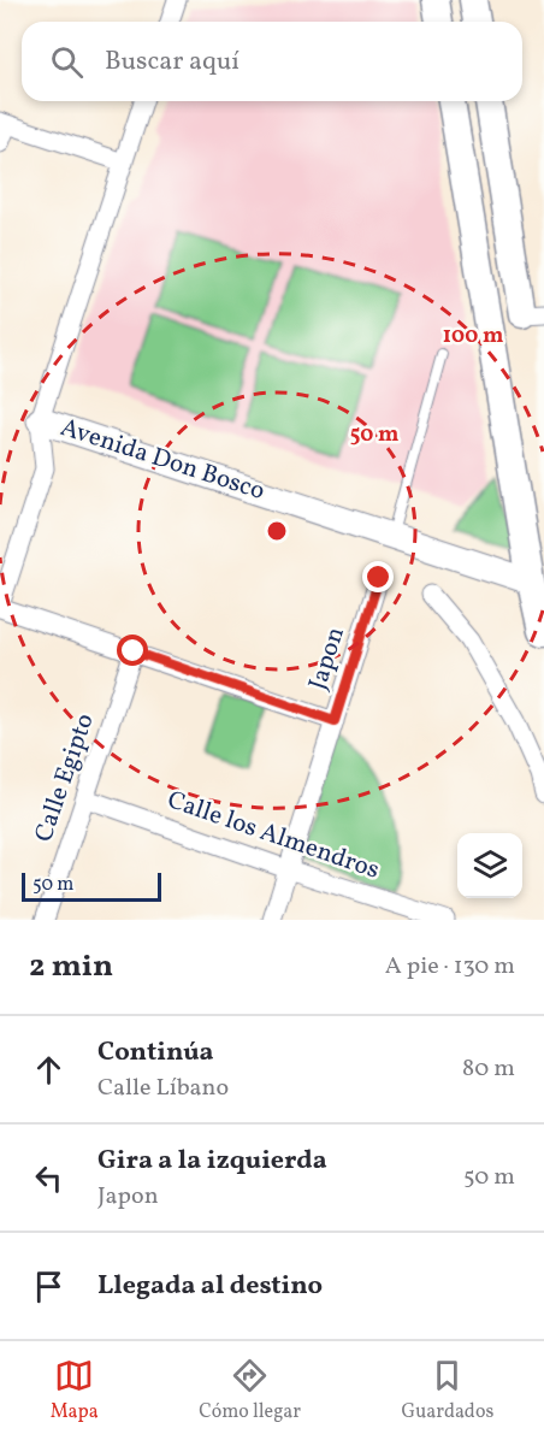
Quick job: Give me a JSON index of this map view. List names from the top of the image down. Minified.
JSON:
{"streets":{"main road":["Avenida Don Bosco"],"street":["Japon","Calle Egipto","Calle los Almendros"]},"crossings":[["Japon","Calle los Almendros"],["Calle Egipto","Calle los Almendros"]],"scale_bar":"50 m","page":{"search":"Buscar aquí","scale":"50 m","heading":["2 min","A pie · 130 m"],"list":[["Continúa","Calle Líbano","80 m"],["Gira a la izquierda","Japon","50 m"],"Llegada al destino"],"nav":["Mapa","Cómo llegar","Guardados"]},"rings":["100 m","50 m"]}
